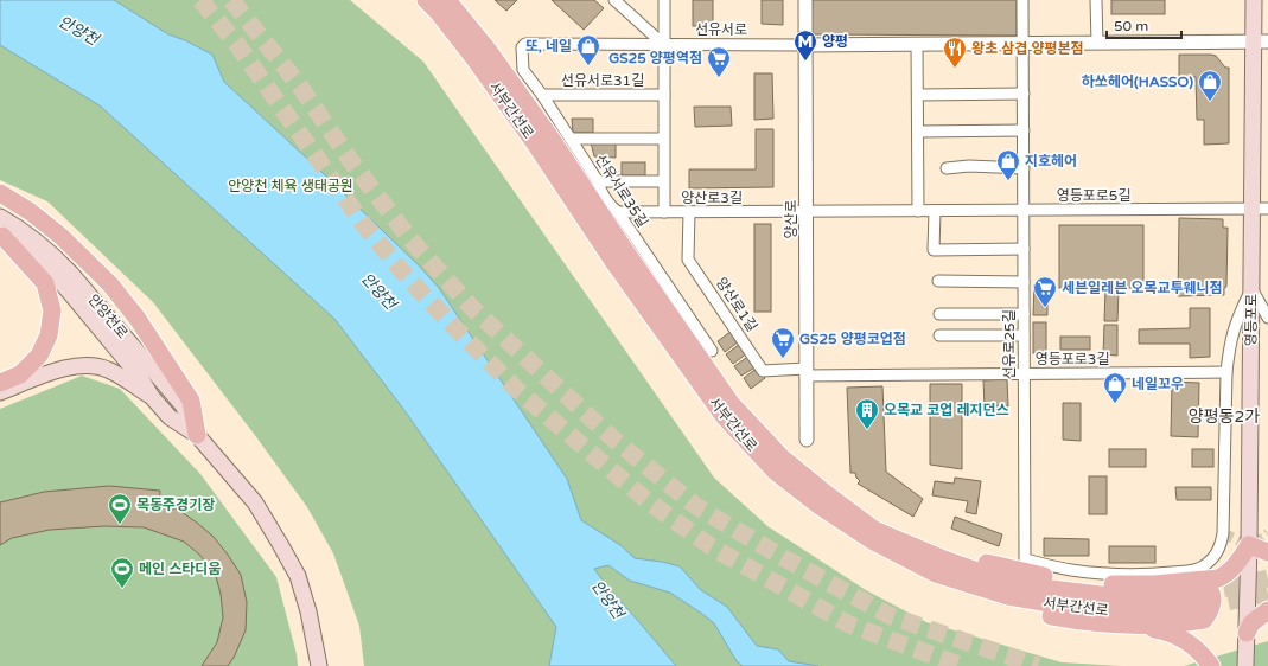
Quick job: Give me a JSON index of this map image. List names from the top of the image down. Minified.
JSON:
{"streets":{"main road":["서부간선로","안양천로","영등포로"],"street":["선유서로","선유서로31길","선유서로35길","영등포로5길","양산로3길","양산로","양산로1길","선유로25길","영등포로3길"]},"crossings":[["선유서로","선유서로31길"],["선유서로","선유서로35길"],["선유서로","양산로"],["선유서로","영등포로"],["선유서로","선유로25길"],["선유서로31길","선유서로35길"],["선유서로31길","양산로3길"],["선유서로35길","양산로3길"],["영등포로5길","양산로3길"],["영등포로5길","양산로"],["영등포로5길","영등포로"],["영등포로5길","선유로25길"],["양산로3길","양산로"],["양산로3길","양산로1길"],["양산로","양산로1길"],["양산로","영등포로3길"],["양산로1길","영등포로3길"],["선유로25길","영등포로3길"]],"districts":["양평동2가"],"water":["안양천"],"parks":["안양천 체육 생태공원"],"places":{"metro station":["양평"],"shop":["또, 네일","하쏘헤어(HASSO)","지호헤어","네일꼬우"],"restaurant":["왕초 삼겹 양평본점"],"supermarket":["GS25 양평역점","세븐일레븐 오목교투웨니점","GS25 양평코업점"],"building":["오목교 코업 레지던스"],"sports":["목동주경기장","메인 스타디움"]},"scale_bar":"50 m"}
